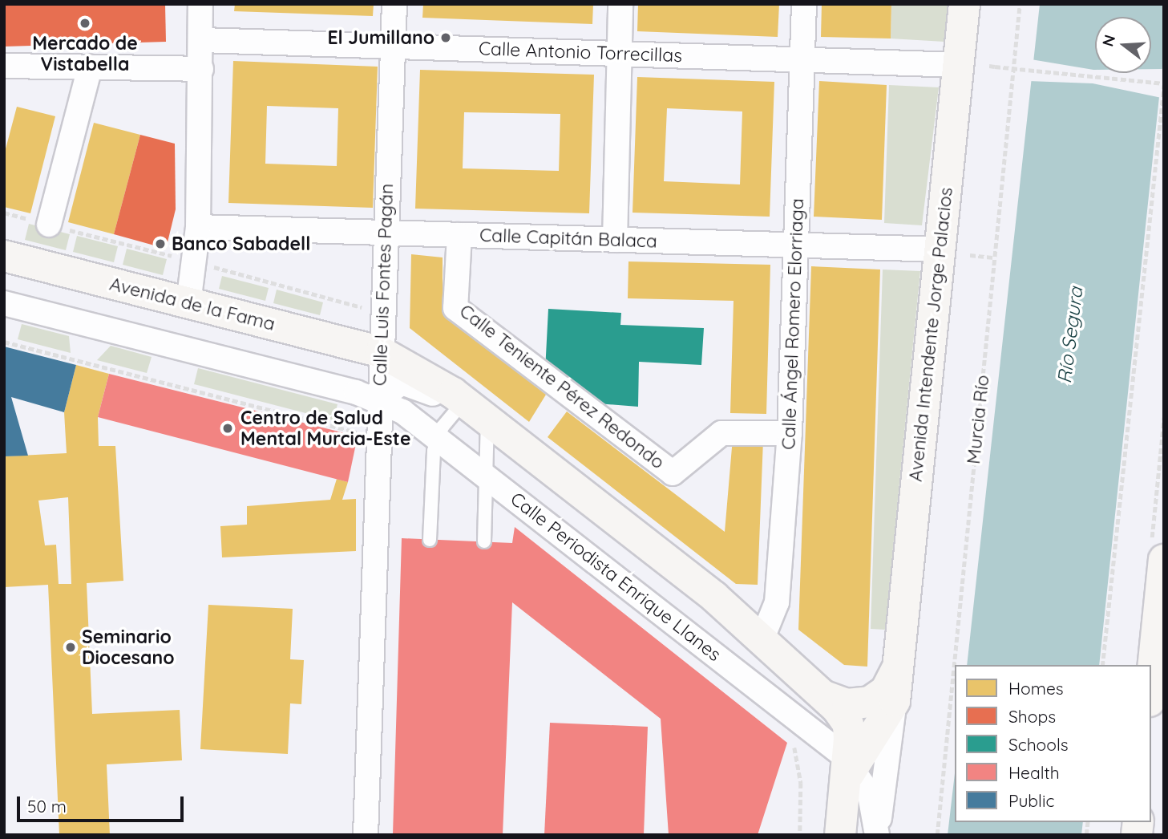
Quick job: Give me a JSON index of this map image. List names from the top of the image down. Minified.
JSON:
{"streets":{"main road":["Avenida de la Fama","Avenida Intendente Jorge Palacios"],"street":["Calle Antonio Torrecillas","Calle Capitán Balaca","Calle Luis Fontes Pagán","Calle Ángel Romero Elorriaga","Calle Teniente Pérez Redondo","Calle Periodista Enrique Llanes"],"path":["Murcia Río"]},"crossings":[["Calle Antonio Torrecillas","Calle Luis Fontes Pagán"],["Calle Antonio Torrecillas","Calle Ángel Romero Elorriaga"],["Calle Antonio Torrecillas","Avenida Intendente Jorge Palacios"],["Calle Capitán Balaca","Calle Luis Fontes Pagán"],["Calle Capitán Balaca","Calle Ángel Romero Elorriaga"],["Calle Capitán Balaca","Avenida Intendente Jorge Palacios"],["Calle Capitán Balaca","Calle Teniente Pérez Redondo"],["Calle Luis Fontes Pagán","Avenida de la Fama"],["Calle Luis Fontes Pagán","Calle Periodista Enrique Llanes"],["Calle Ángel Romero Elorriaga","Calle Teniente Pérez Redondo"],["Avenida Intendente Jorge Palacios","Calle Periodista Enrique Llanes"]],"water":["Río Segura"],"places":["Mercado de Vistabella","El Jumillano","Banco Sabadell","Centro de Salud Mental Murcia-Este","Seminario Diocesano"],"legend":["Homes","Shops","Schools","Health","Public"],"scale_bar":"50 m","north":"left"}
